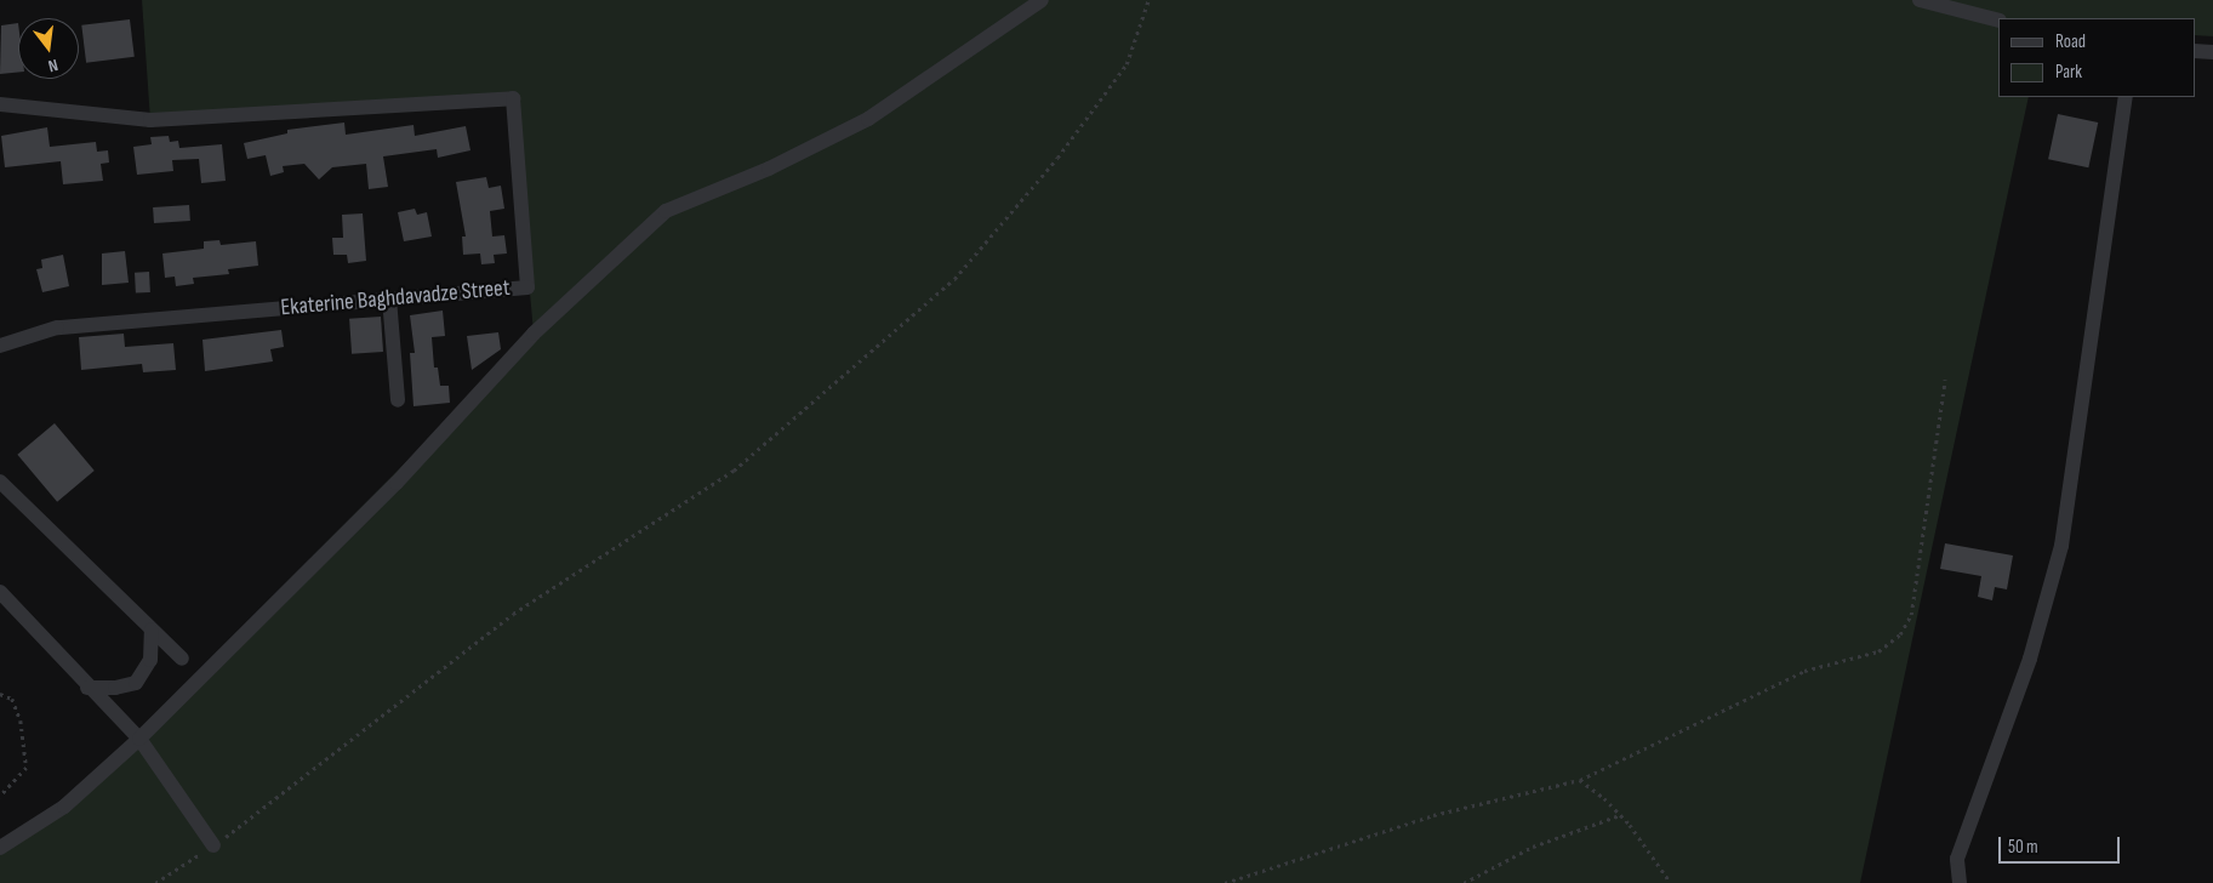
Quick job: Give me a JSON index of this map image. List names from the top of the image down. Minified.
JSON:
{"streets":{"street":["Ekaterine Baghdavadze Street"]},"legend":["Road","Park"],"scale_bar":"50 m","north":"bottom"}
